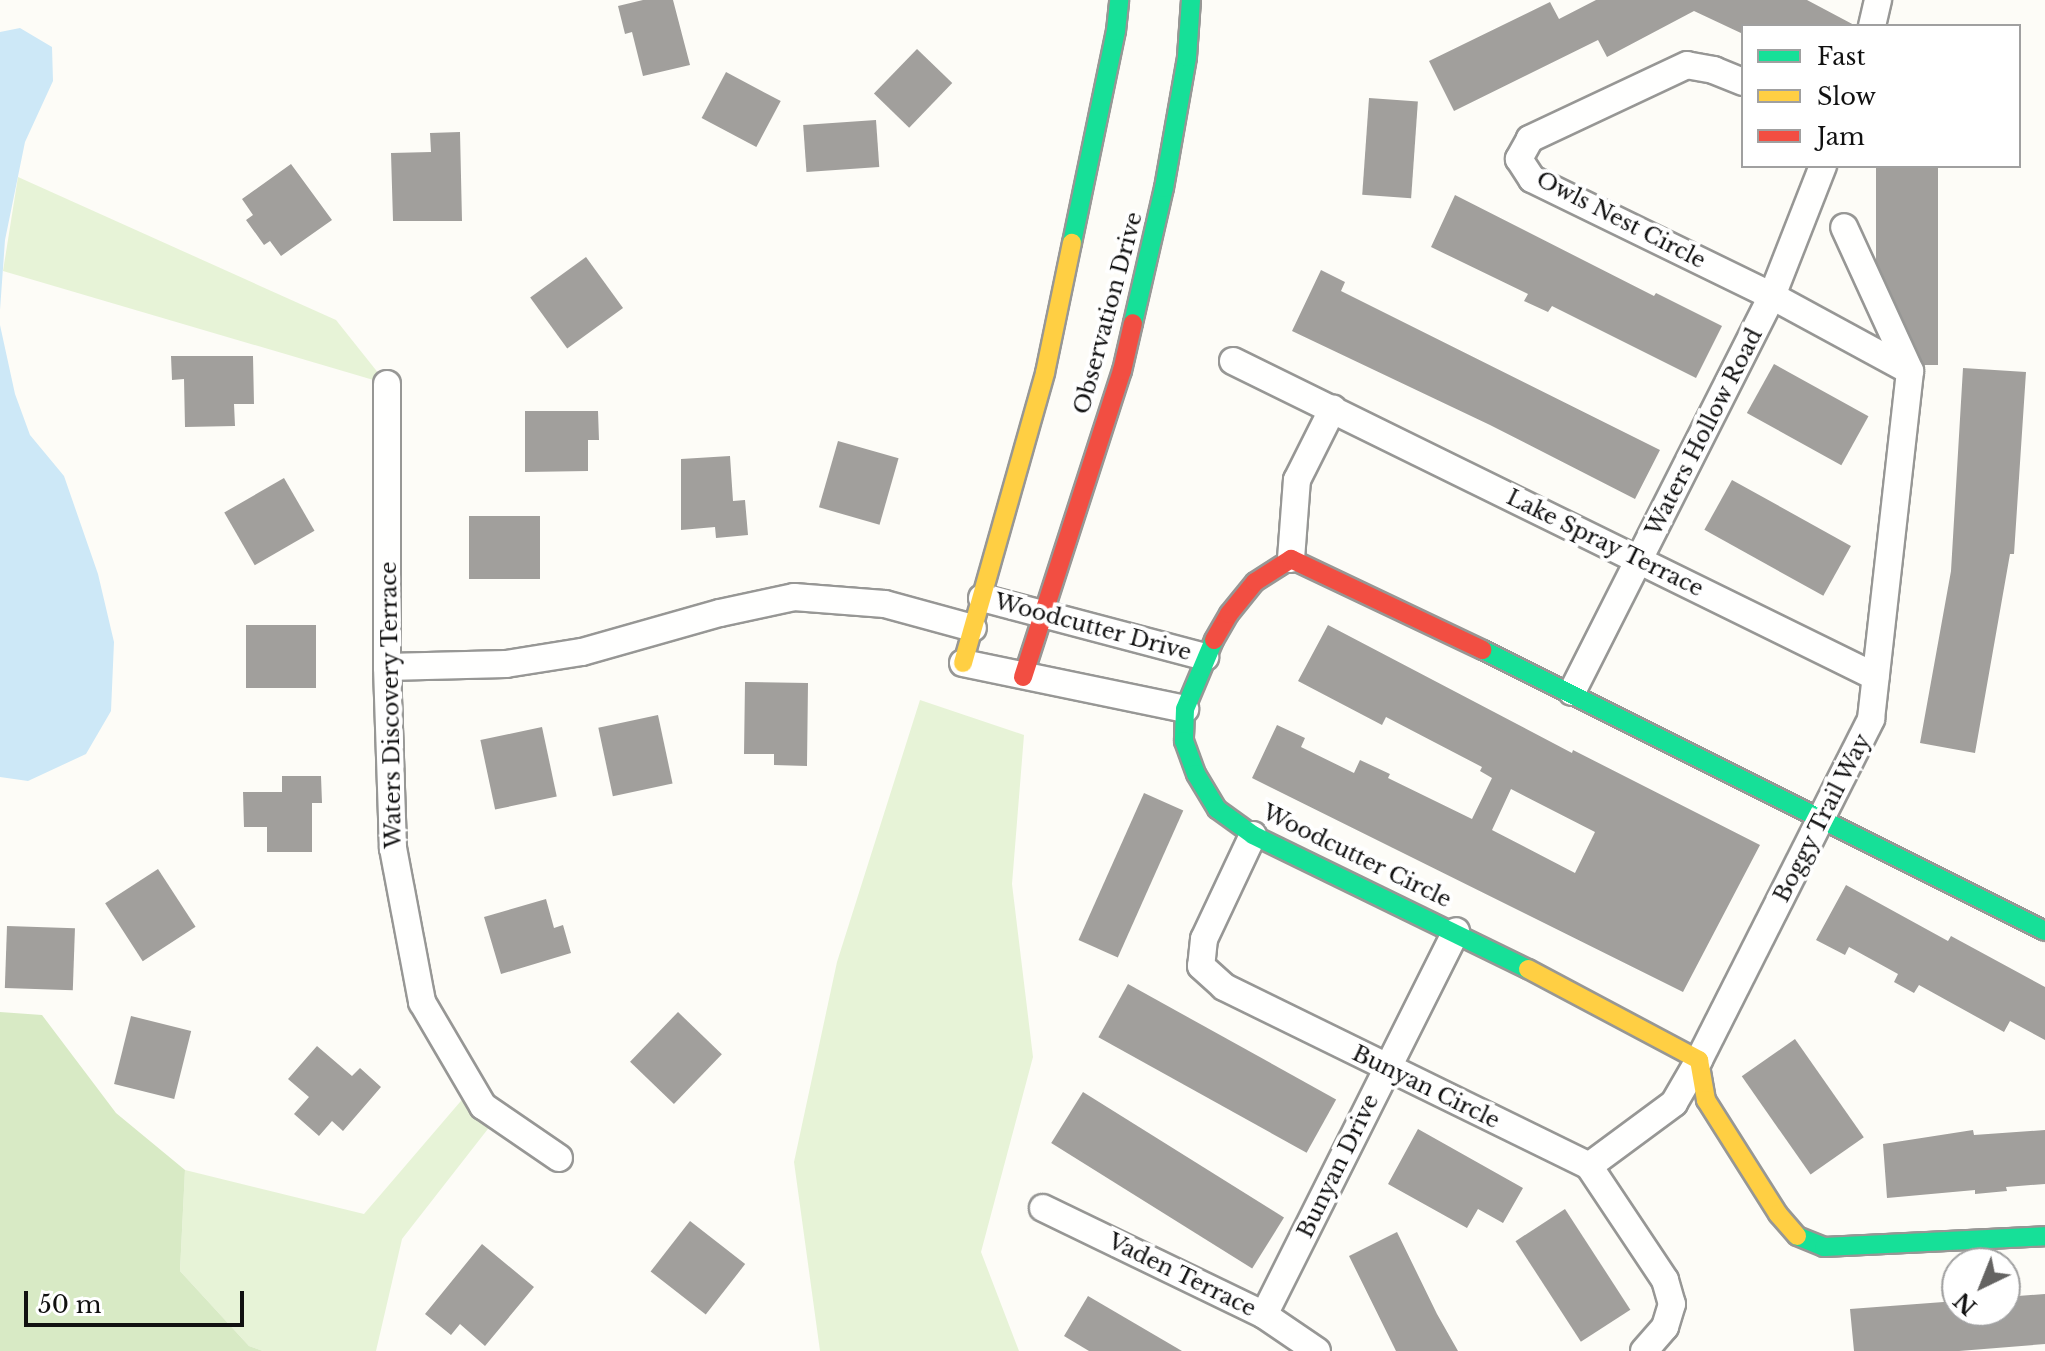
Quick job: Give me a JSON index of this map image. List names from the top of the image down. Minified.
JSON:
{"streets":{"street":["Owls Nest Circle","Observation Drive","Waters Hollow Road","Lake Spray Terrace","Woodcutter Drive","Waters Discovery Terrace","Boggy Trail Way","Woodcutter Circle","Bunyan Circle","Bunyan Drive","Vaden Terrace"]},"crossings":[["Owls Nest Circle","Waters Hollow Road"],["Owls Nest Circle","Boggy Trail Way"],["Observation Drive","Woodcutter Drive"],["Waters Hollow Road","Lake Spray Terrace"],["Lake Spray Terrace","Boggy Trail Way"],["Woodcutter Drive","Woodcutter Circle"],["Boggy Trail Way","Woodcutter Circle"],["Boggy Trail Way","Bunyan Circle"],["Woodcutter Circle","Bunyan Circle"],["Woodcutter Circle","Bunyan Drive"],["Bunyan Circle","Bunyan Drive"],["Bunyan Drive","Vaden Terrace"]],"legend":["Fast","Slow","Jam"],"scale_bar":"50 m","north":"bottom left"}
